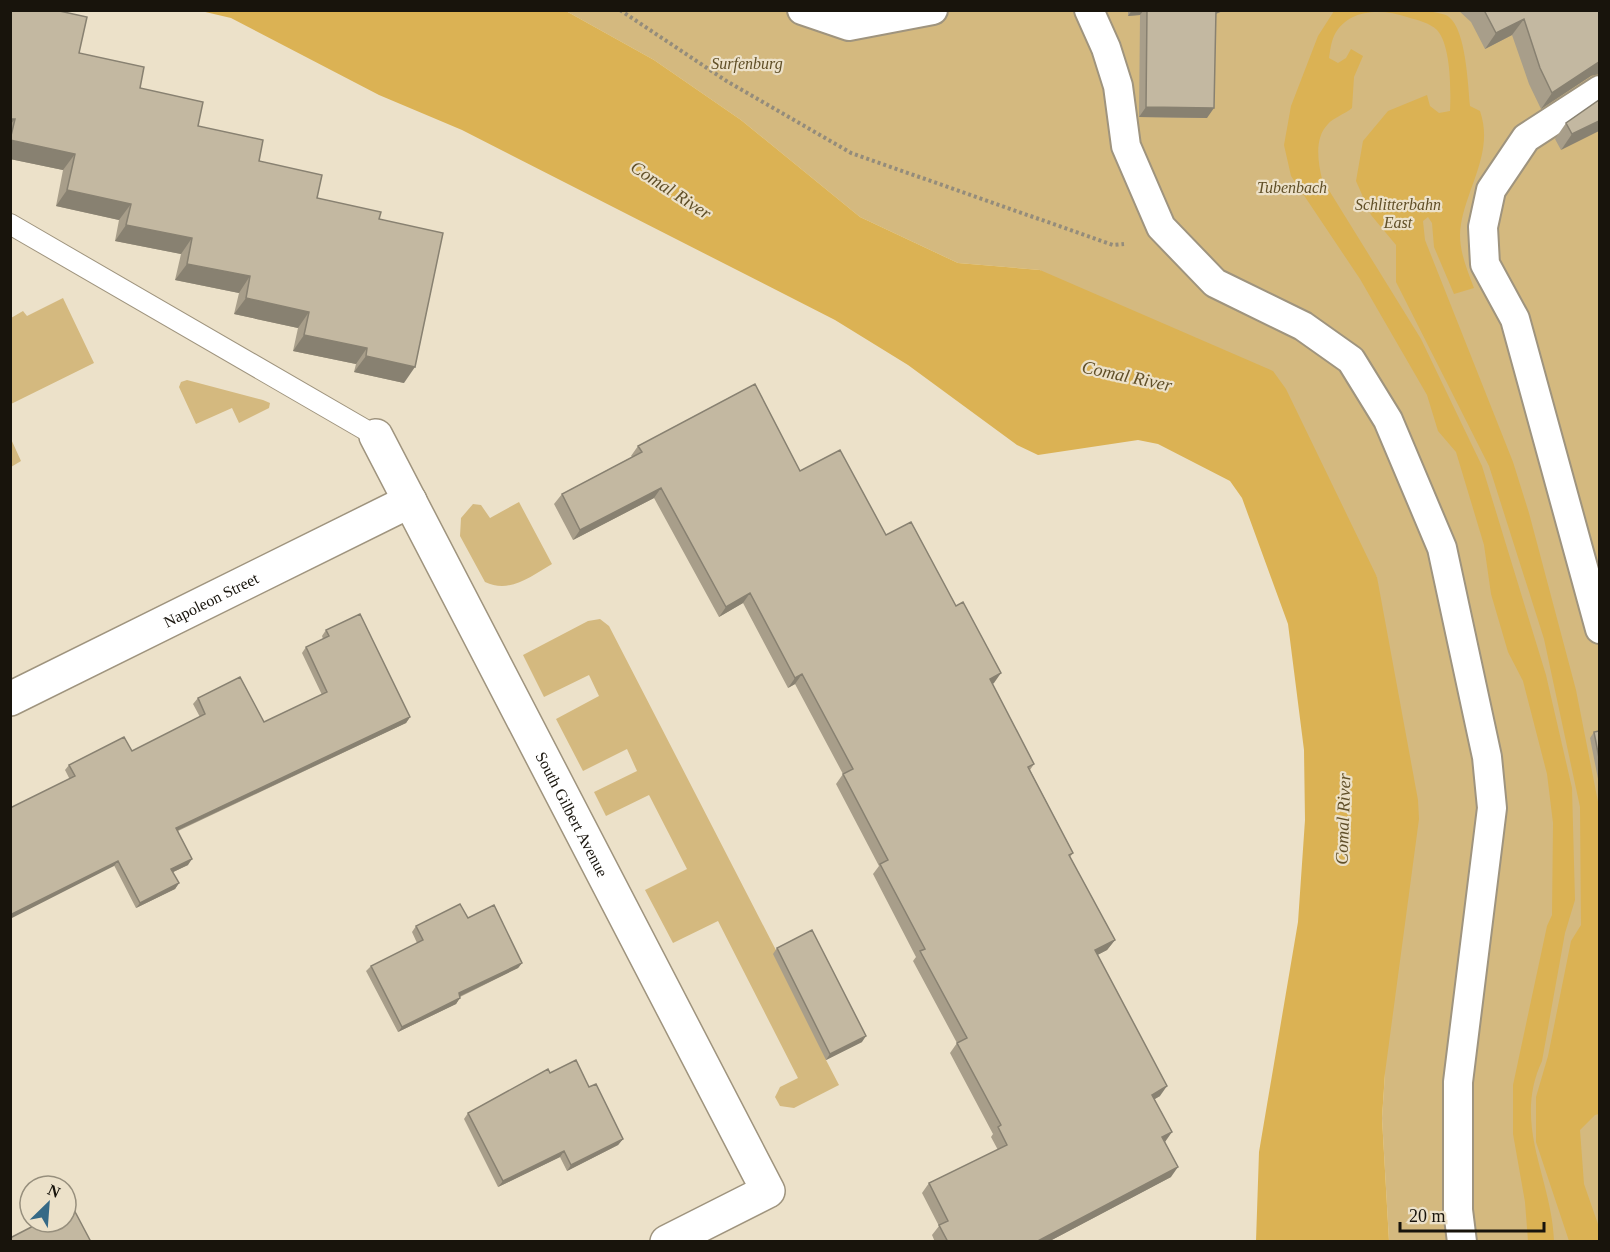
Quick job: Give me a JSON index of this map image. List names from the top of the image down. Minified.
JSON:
{"streets":{"street":["Napoleon Street","South Gilbert Avenue"]},"crossings":[["Napoleon Street","South Gilbert Avenue"]],"water":["Comal River"],"parks":["Surfenburg","Tubenbach","Schlitterbahn East"],"scale_bar":"20 m","north":"top right"}
